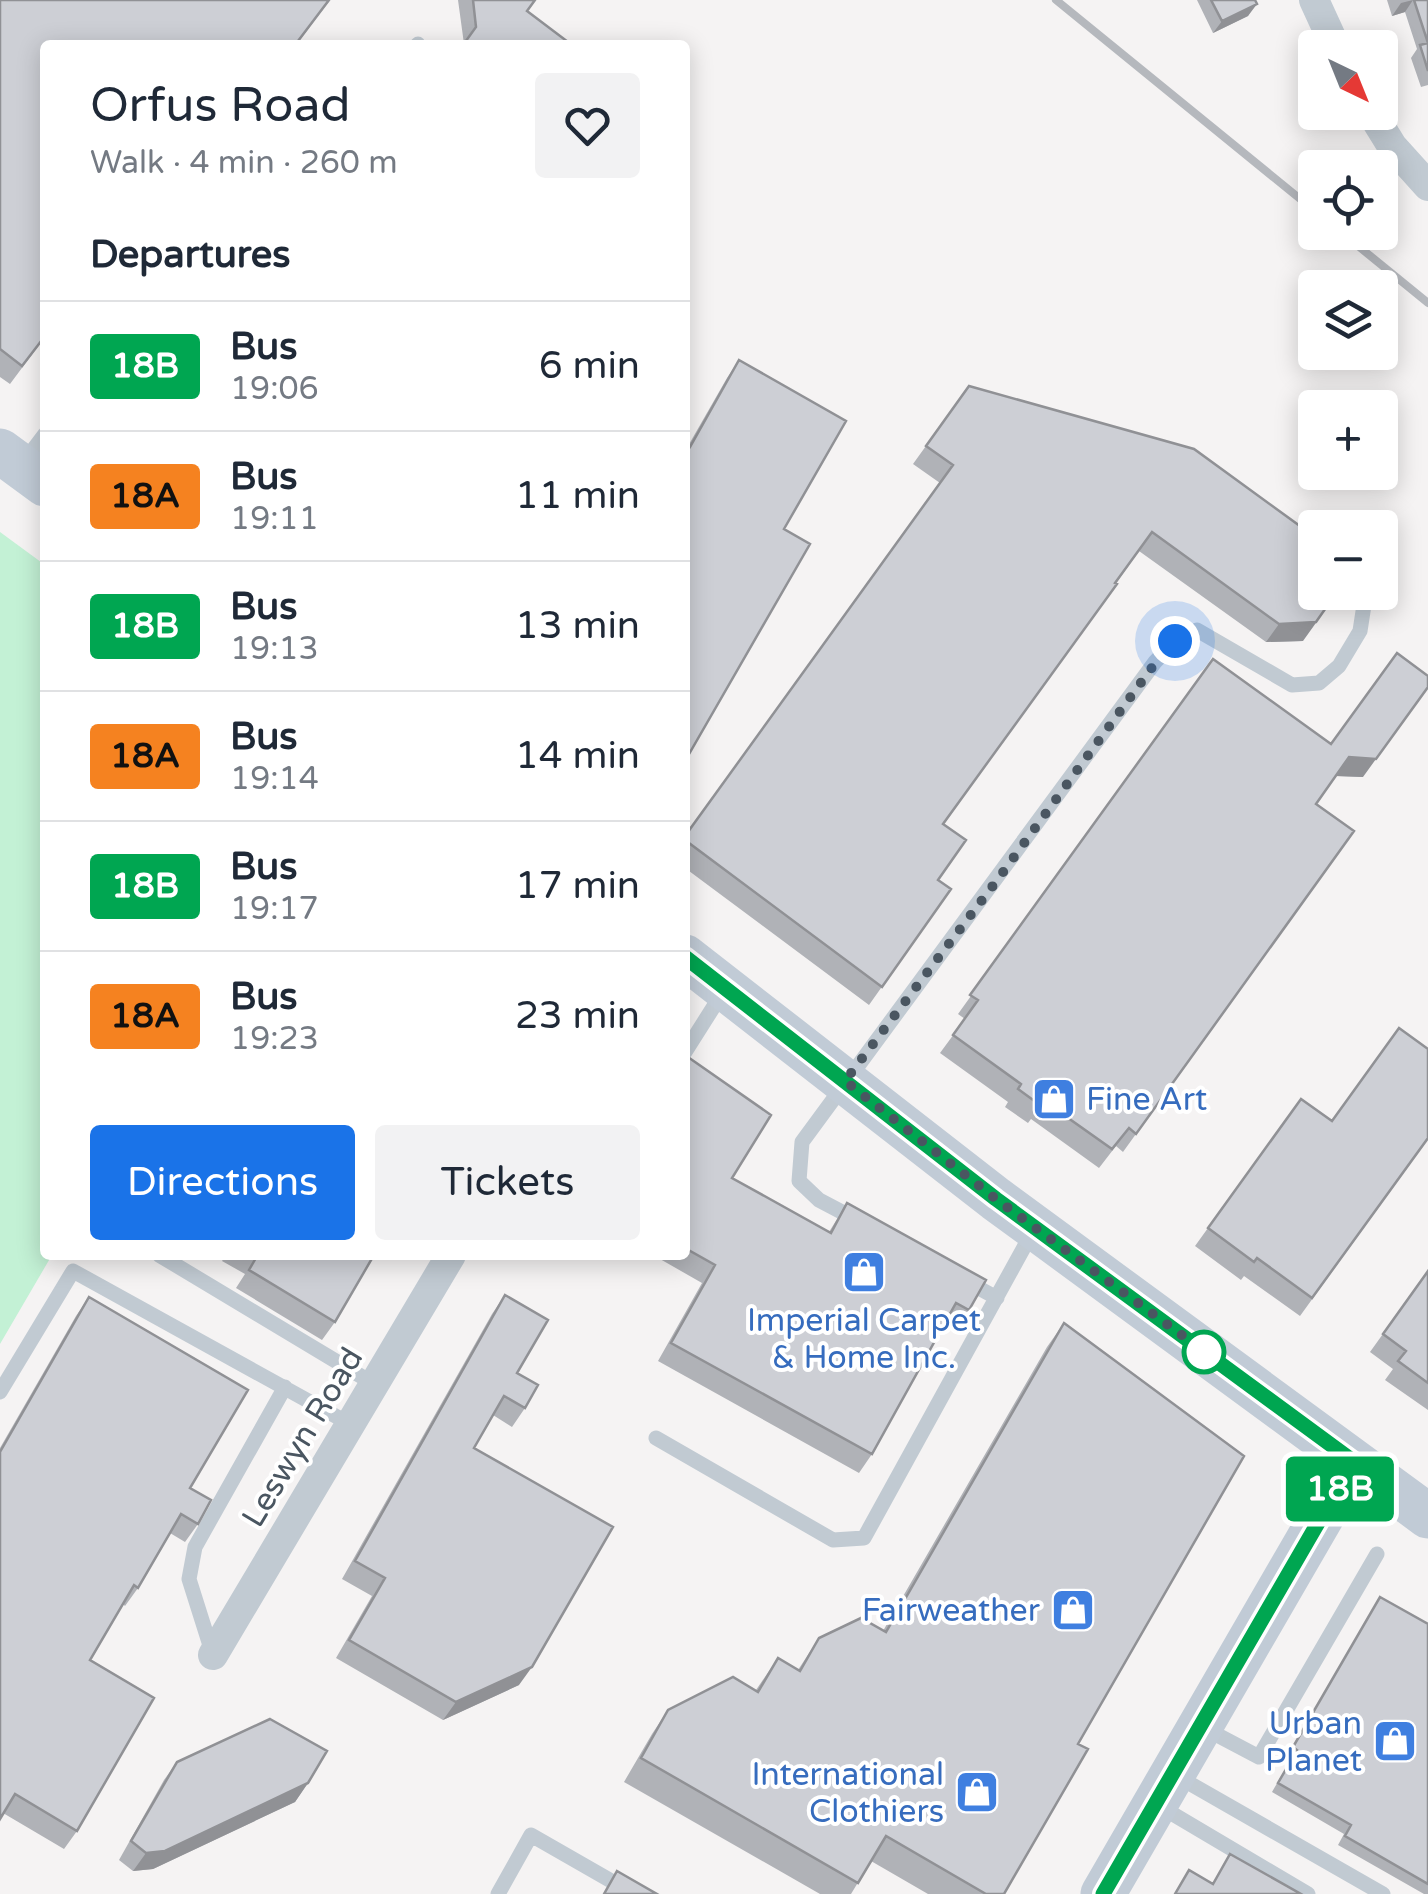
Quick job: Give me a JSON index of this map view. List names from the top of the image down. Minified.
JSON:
{"streets":{"street":["Leswyn Road"]},"places":{"shop":["Fine Art","Imperial Carpet & Home Inc.","Fairweather","Urban Planet","International Clothiers"]},"lines":["bus line 18B"],"north":"bottom right","page":{"on_map":"18B","map_buttons":["+","−"],"heading":[["Orfus Road","Walk · 4 min · 260 m"],"Departures"],"list":[{"mark":"18B","name":"Bus","note":"19:06","value":"6 min"},{"mark":"18A","name":"Bus","note":"19:11","value":"11 min"},{"mark":"18B","name":"Bus","note":"19:13","value":"13 min"},{"mark":"18A","name":"Bus","note":"19:14","value":"14 min"},{"mark":"18B","name":"Bus","note":"19:17","value":"17 min"},{"mark":"18A","name":"Bus","note":"19:23","value":"23 min"}],"buttons":["Directions","Tickets"]}}
